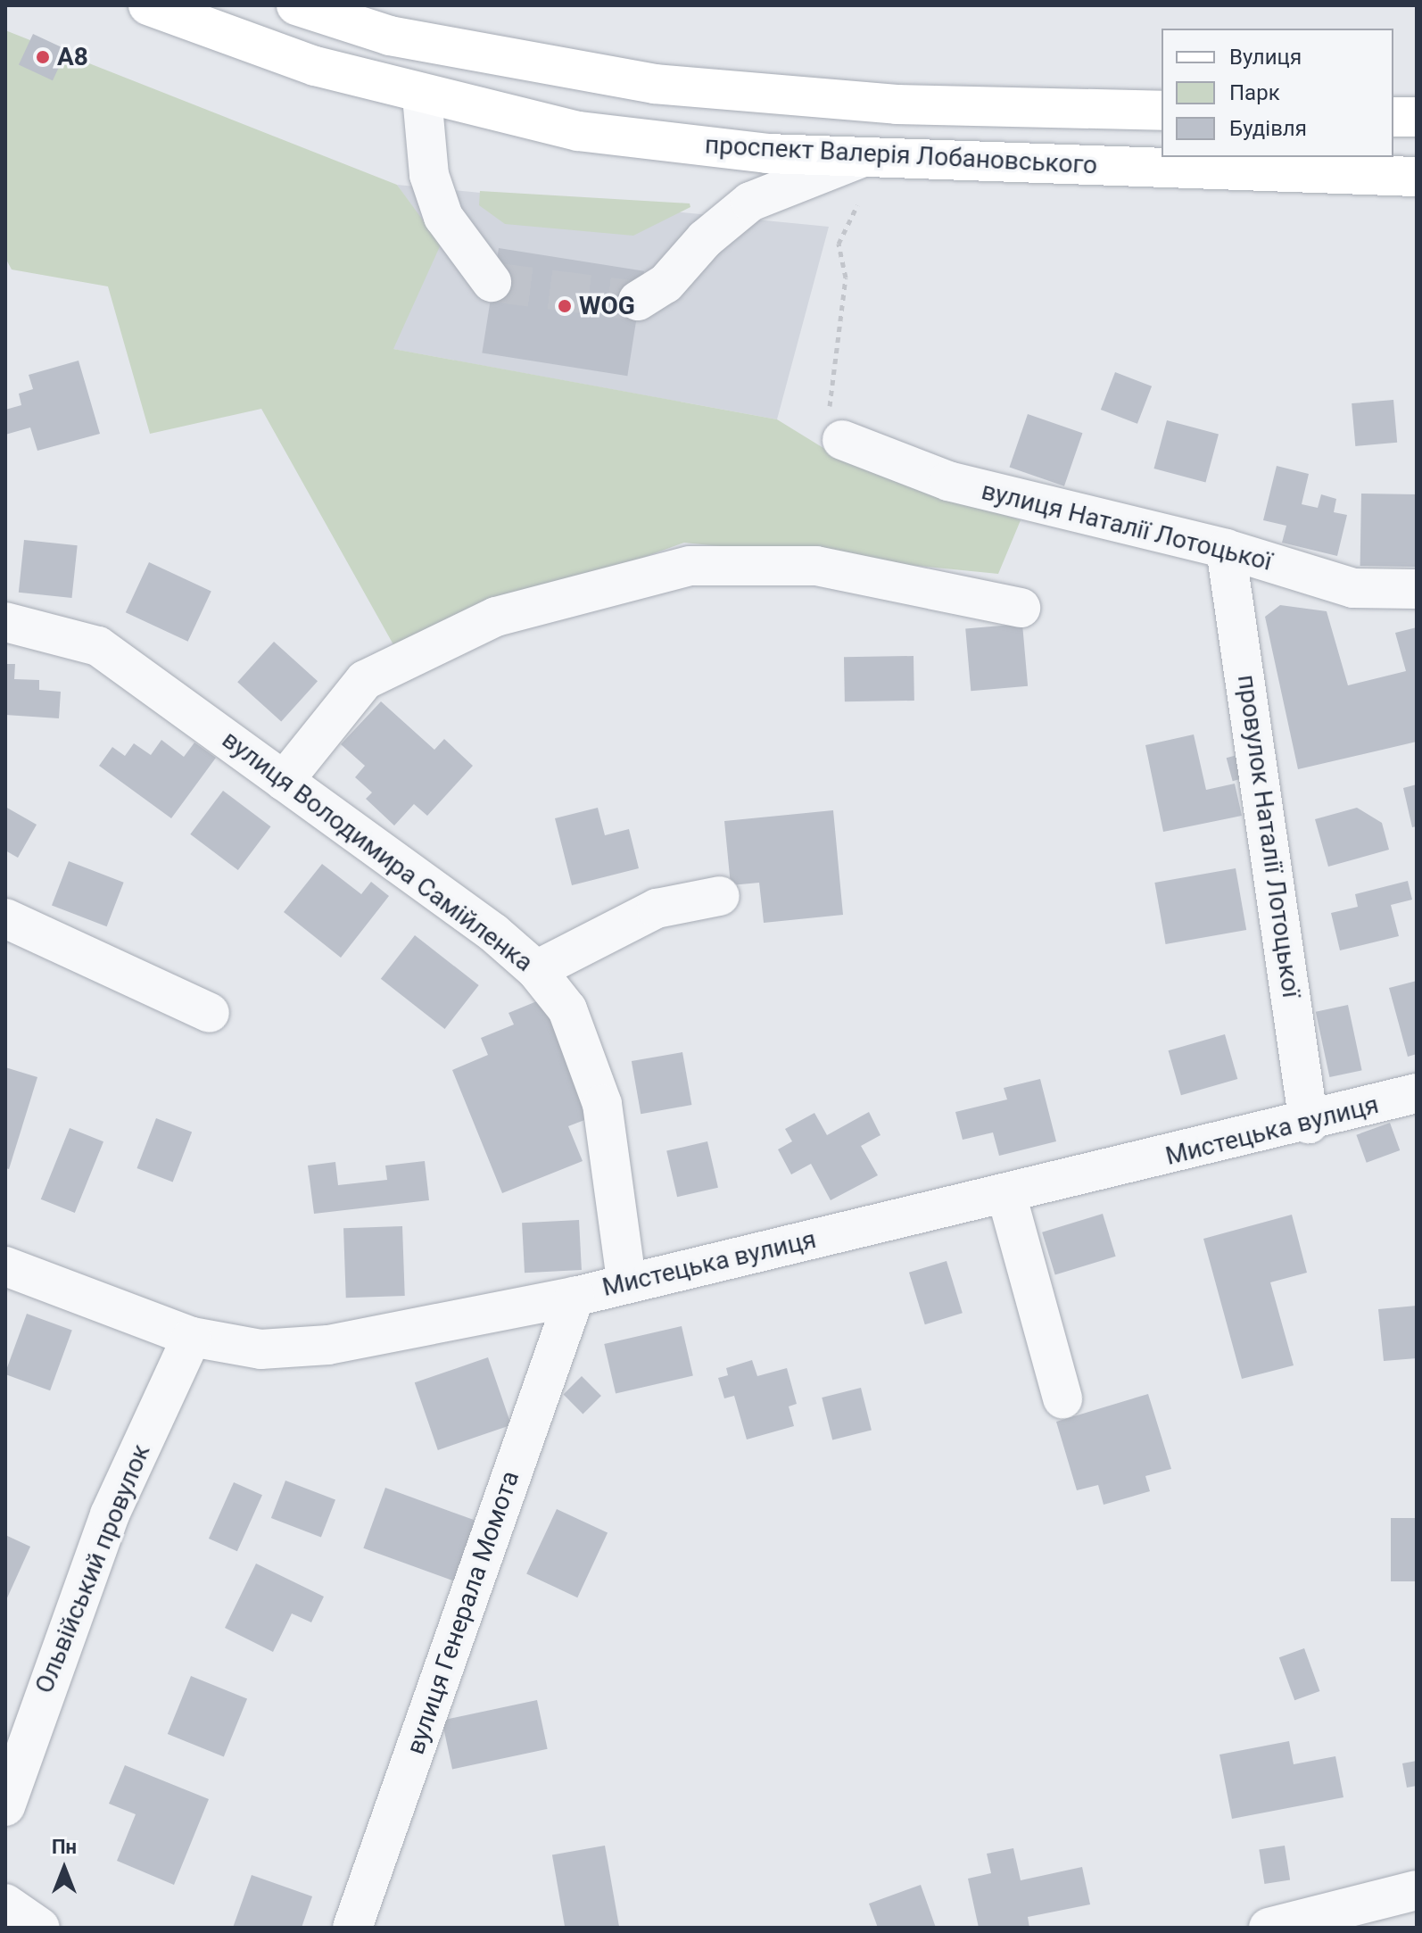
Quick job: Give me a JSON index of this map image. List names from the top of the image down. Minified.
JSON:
{"streets":{"main road":["проспект Валерія Лобановського"],"street":["вулиця Наталії Лотоцької","провулок Наталії Лотоцької","вулиця Володимира Самійленка","Мистецька вулиця","Ольвійський провулок","вулиця Генерала Момота"]},"crossings":[["вулиця Наталії Лотоцької","провулок Наталії Лотоцької"],["провулок Наталії Лотоцької","Мистецька вулиця"],["вулиця Володимира Самійленка","Мистецька вулиця"],["Мистецька вулиця","Ольвійський провулок"],["Мистецька вулиця","вулиця Генерала Момота"]],"places":["А8","WOG"],"legend":["Вулиця","Парк","Будівля"],"north":"top"}
